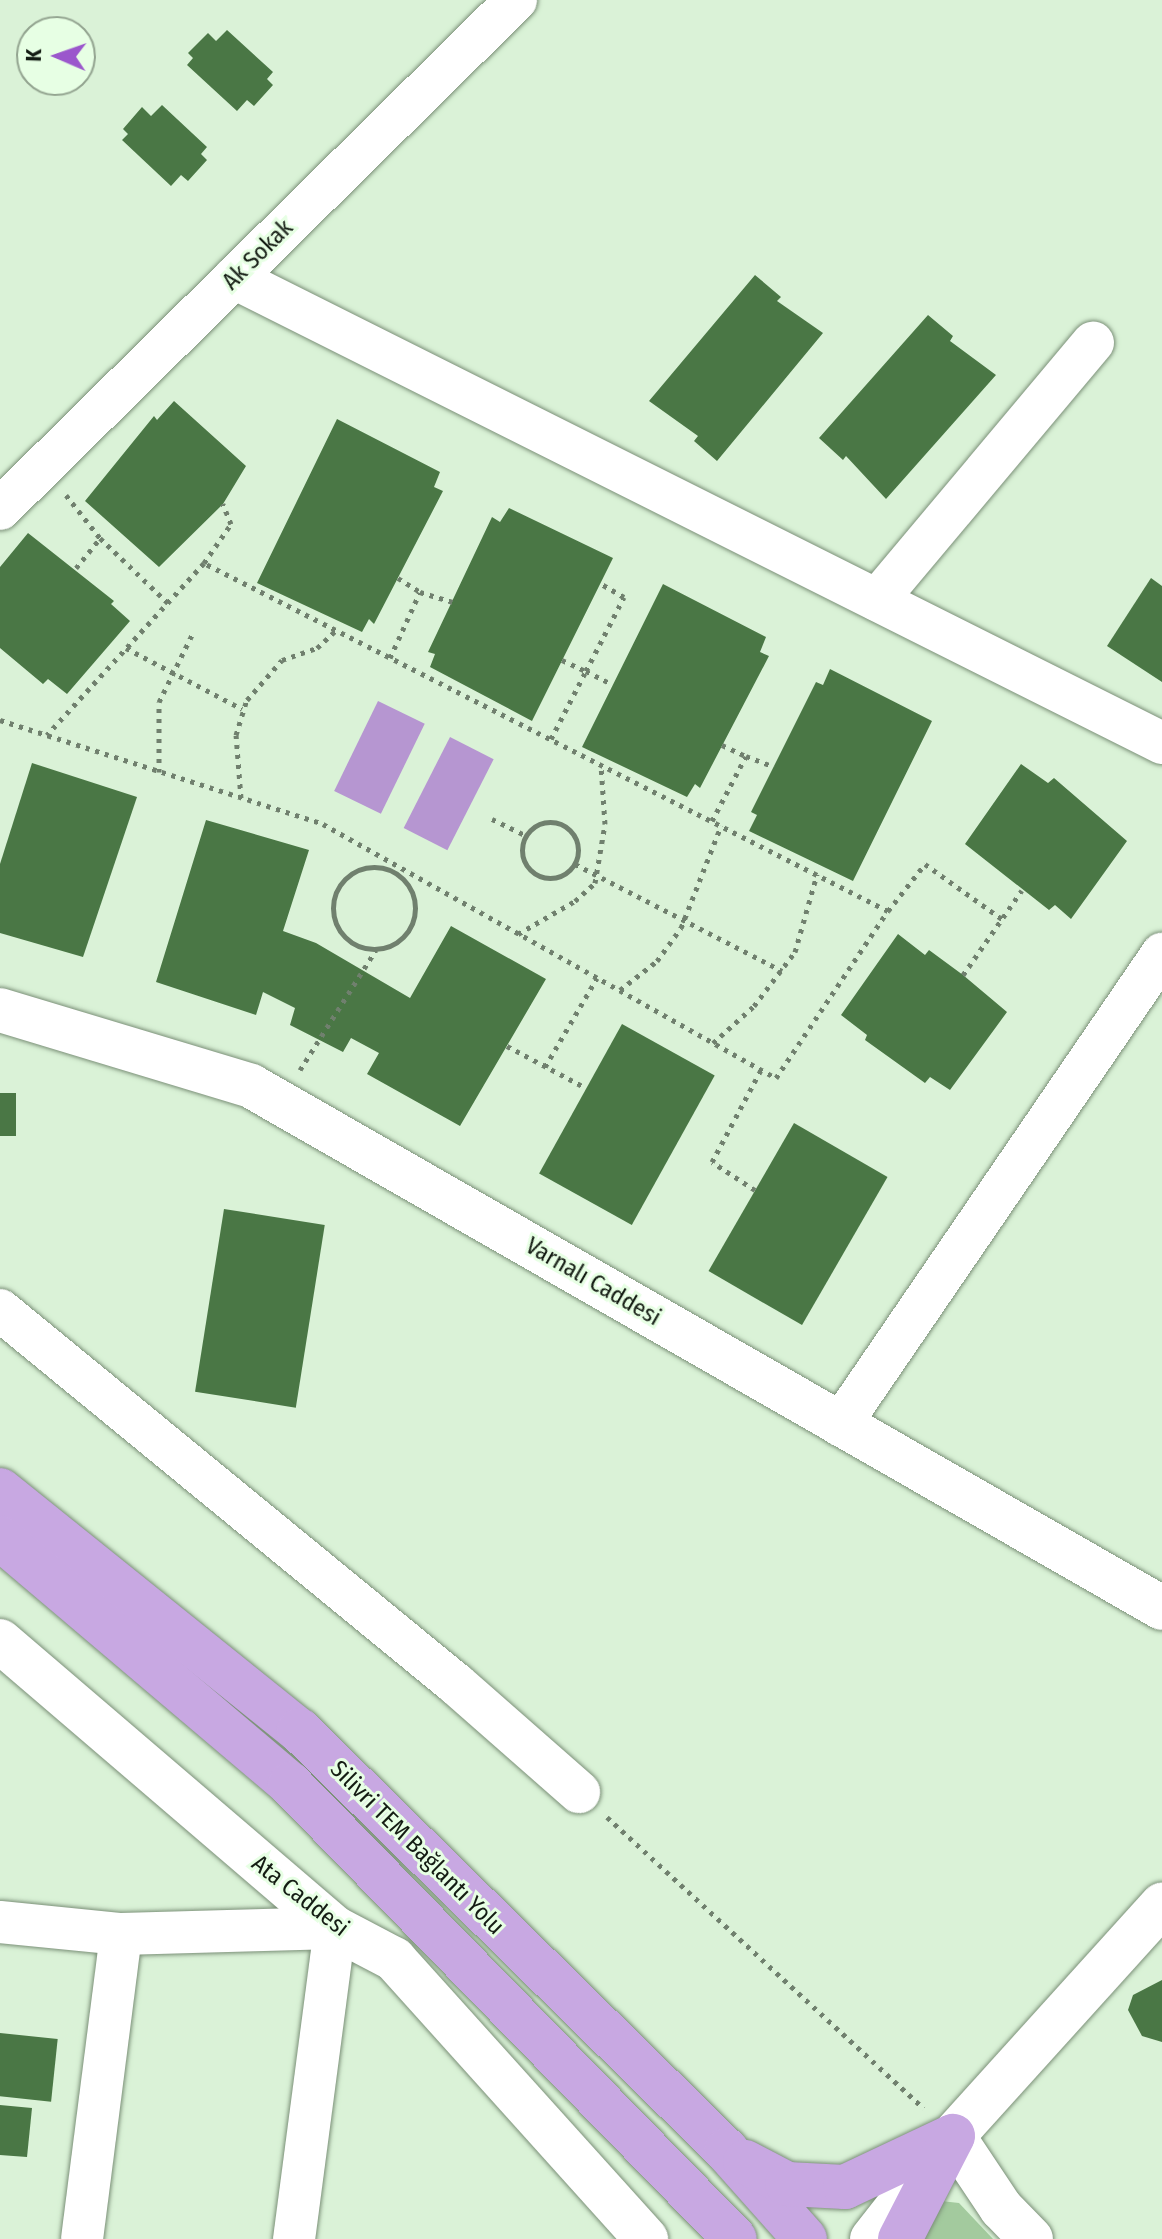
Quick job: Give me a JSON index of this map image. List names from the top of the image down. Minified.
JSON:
{"streets":{"highway":["Silivri TEM Bağlantı Yolu"],"main road":["Varnalı Caddesi","Ata Caddesi"],"street":["Ak Sokak"]},"north":"left"}
